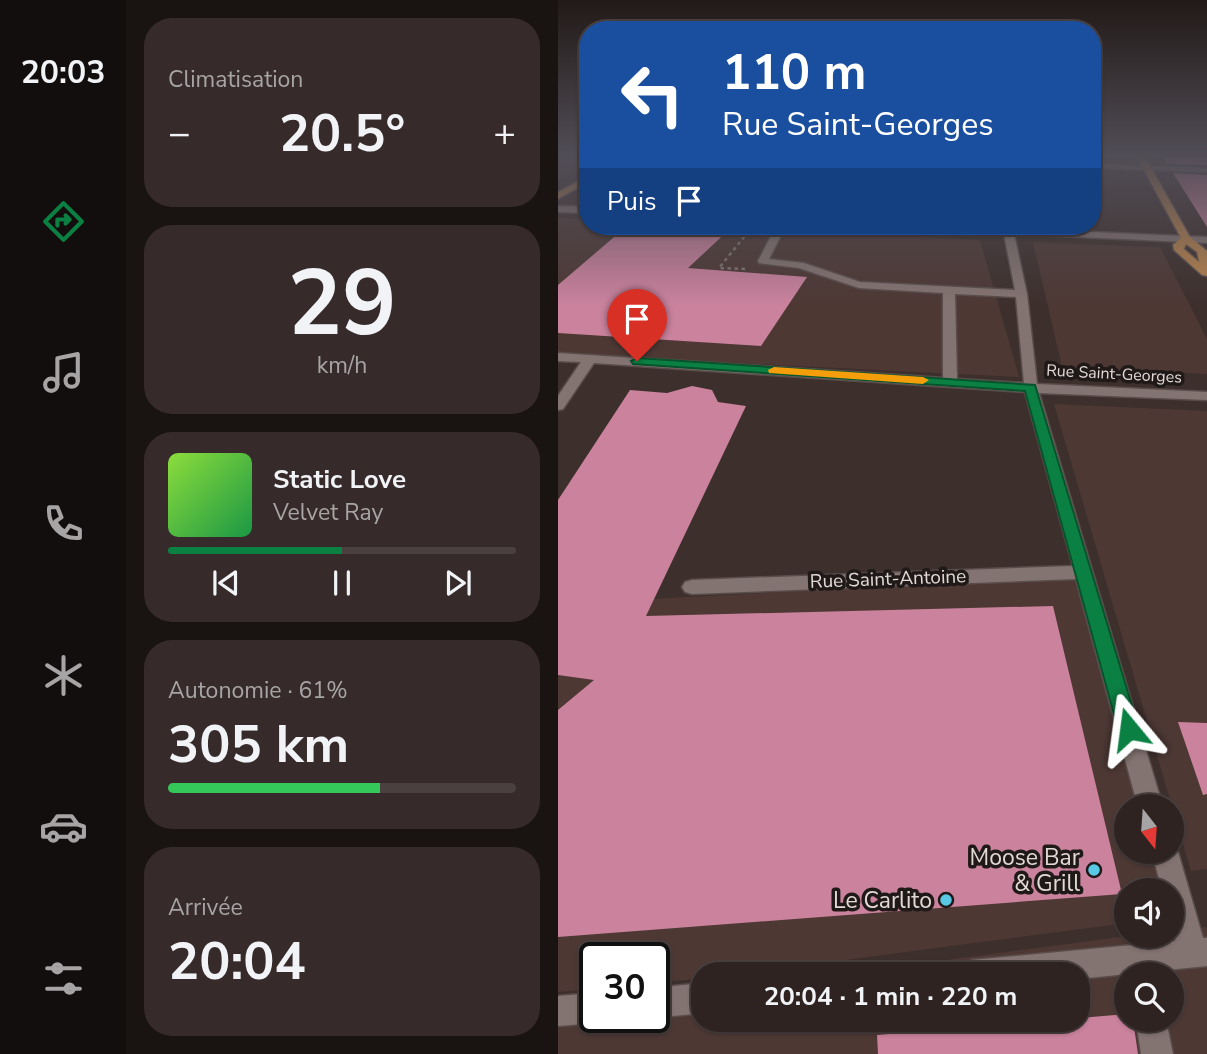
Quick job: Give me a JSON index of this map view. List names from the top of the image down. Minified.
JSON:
{"streets":{"street":["Rue Saint-Georges","Rue Saint-Antoine"]},"places":["Moose Bar & Grill","Le Carlito"],"north":"bottom","page":{"tabs":"20:03","tile":["Climatisation",["29","km/h"],["Autonomie · 61%","305 km"],["Arrivée","20:04"]],"turn":["110 m","Rue Saint-Georges"],"heat":["−","20.5°","+"],"then":"Puis","song":["Static Love","Velvet Ray"],"limit":"30","trip":"20:04 · 1 min · 220 m"}}
